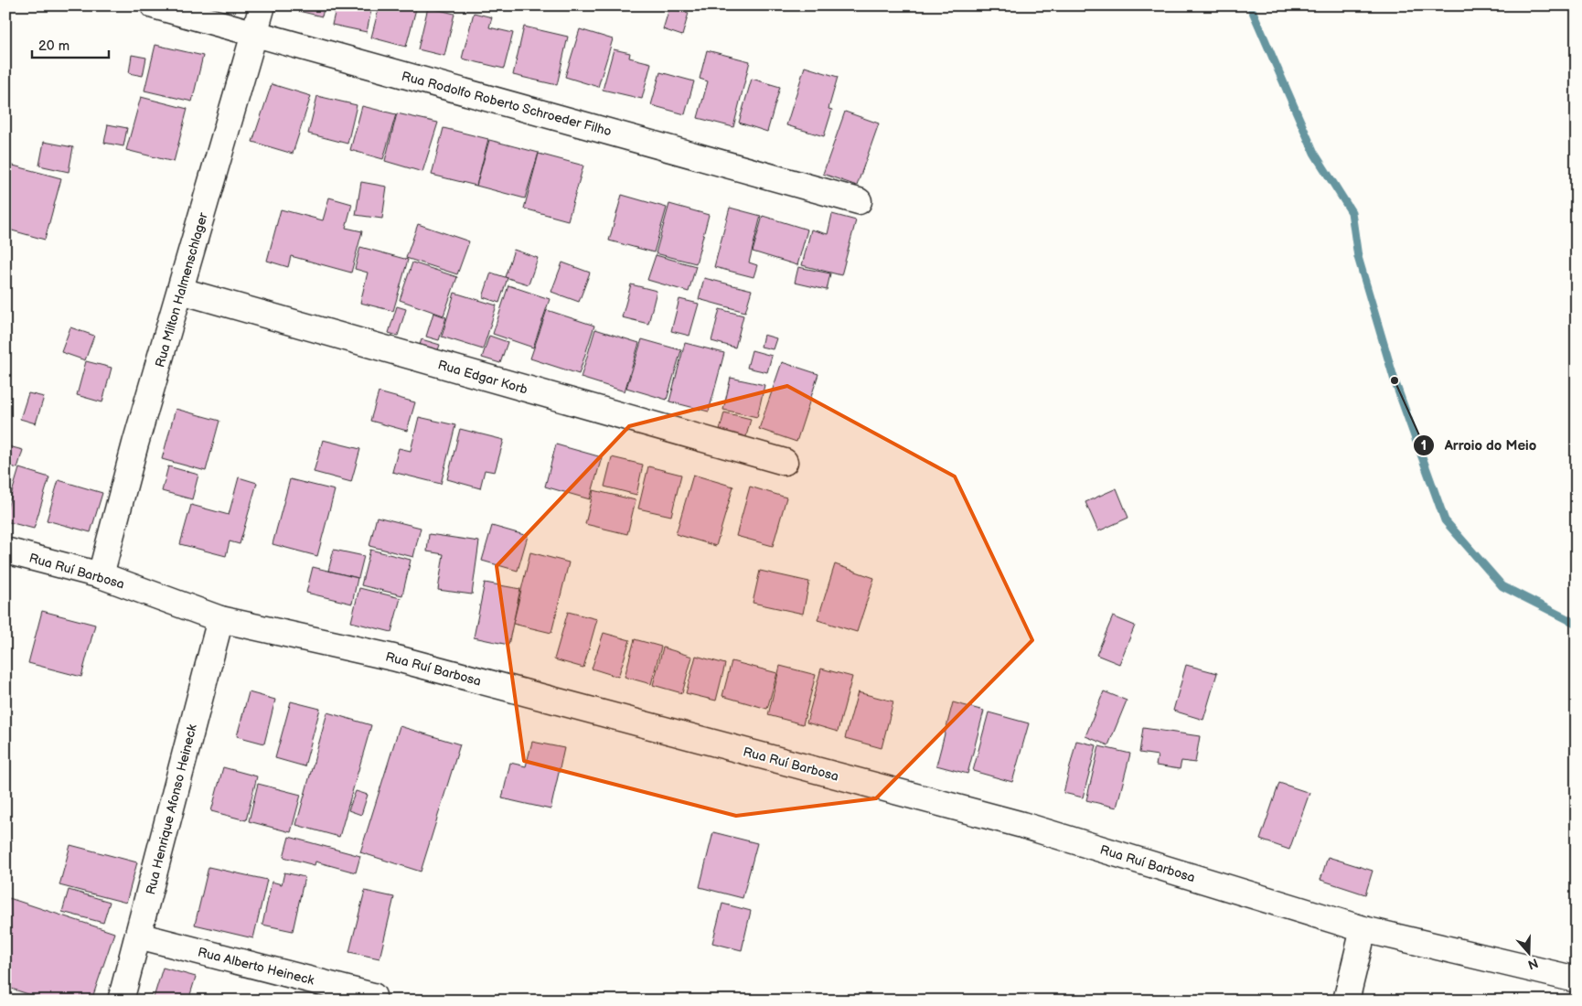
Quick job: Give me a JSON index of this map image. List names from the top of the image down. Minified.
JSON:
{"streets":{"street":["Rua Rodolfo Roberto Schroeder Filho","Rua Milton Halmenschlager","Rua Edgar Korb","Rua Ruí Barbosa","Rua Henrique Afonso Heineck","Rua Alberto Heineck"]},"crossings":[["Rua Rodolfo Roberto Schroeder Filho","Rua Milton Halmenschlager"],["Rua Milton Halmenschlager","Rua Edgar Korb"],["Rua Milton Halmenschlager","Rua Ruí Barbosa"],["Rua Ruí Barbosa","Rua Henrique Afonso Heineck"],["Rua Henrique Afonso Heineck","Rua Alberto Heineck"]],"places":["Arroio do Meio"],"scale_bar":"20 m","north":"bottom"}
